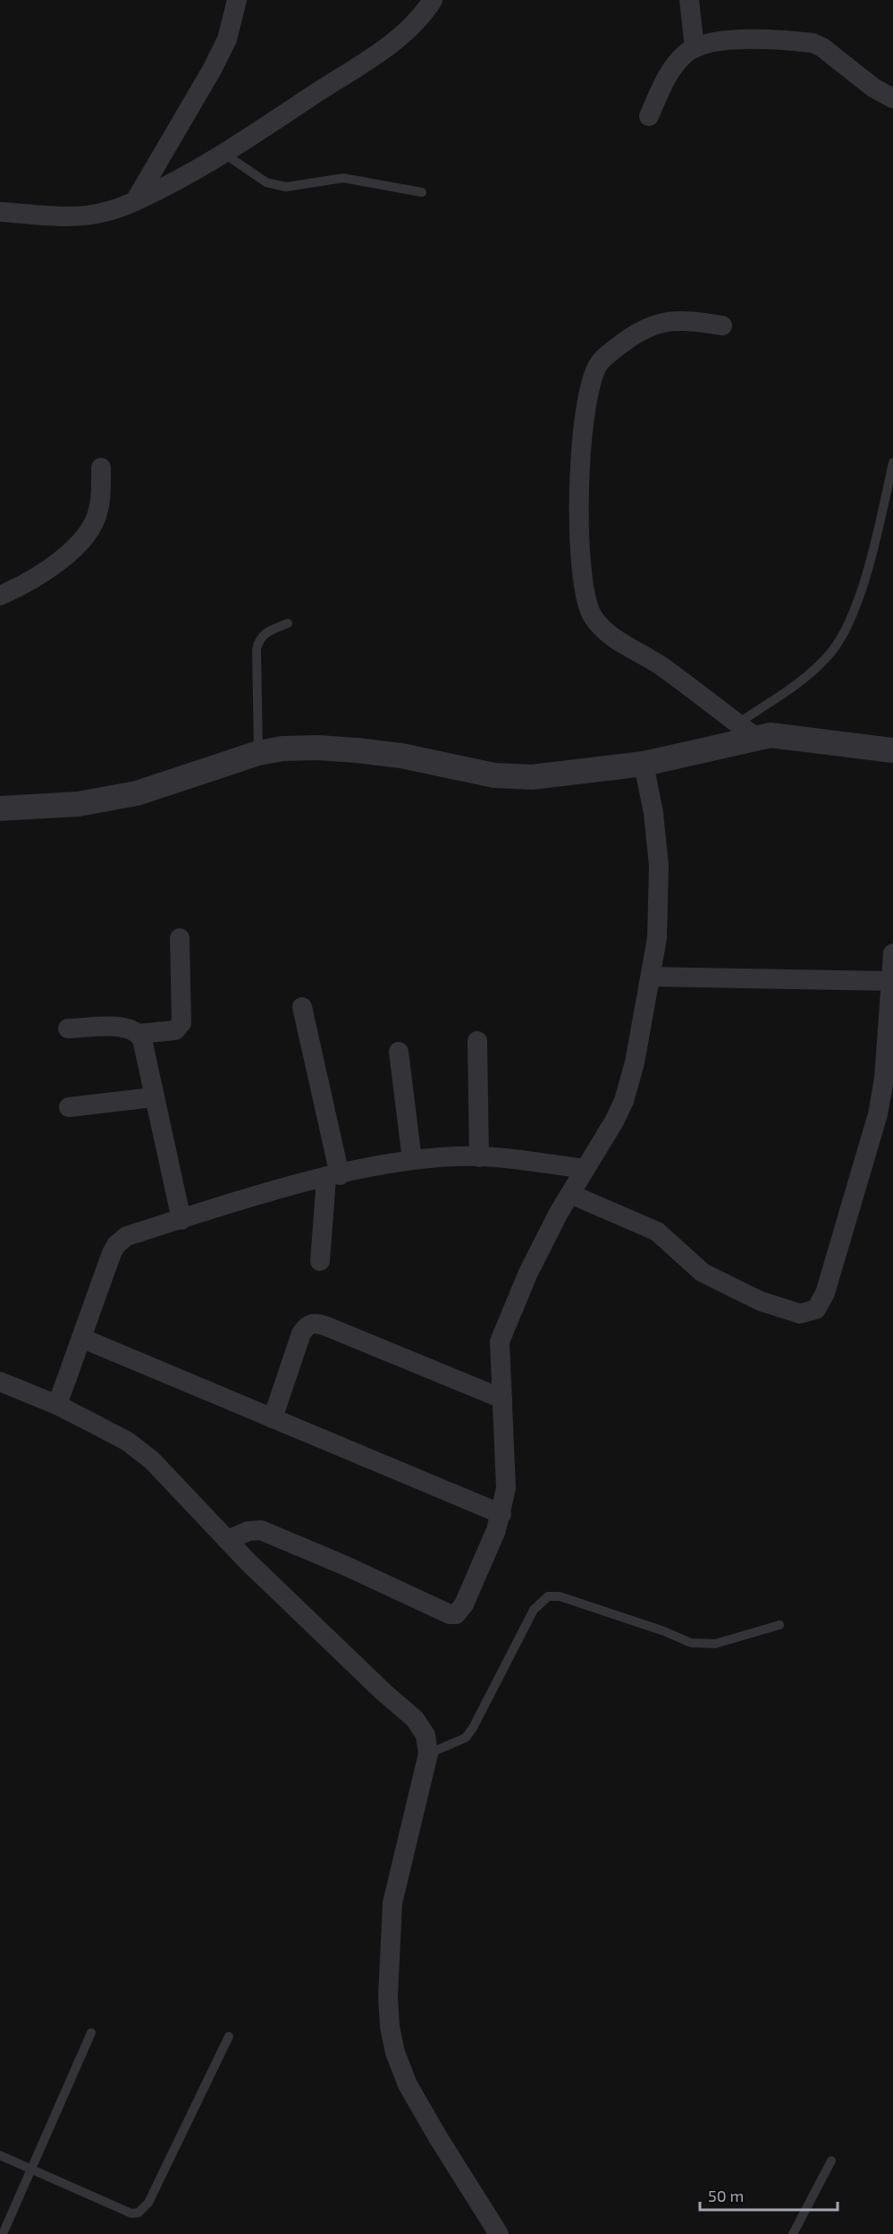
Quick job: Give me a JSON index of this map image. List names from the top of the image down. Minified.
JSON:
{"scale_bar":"50 m"}
